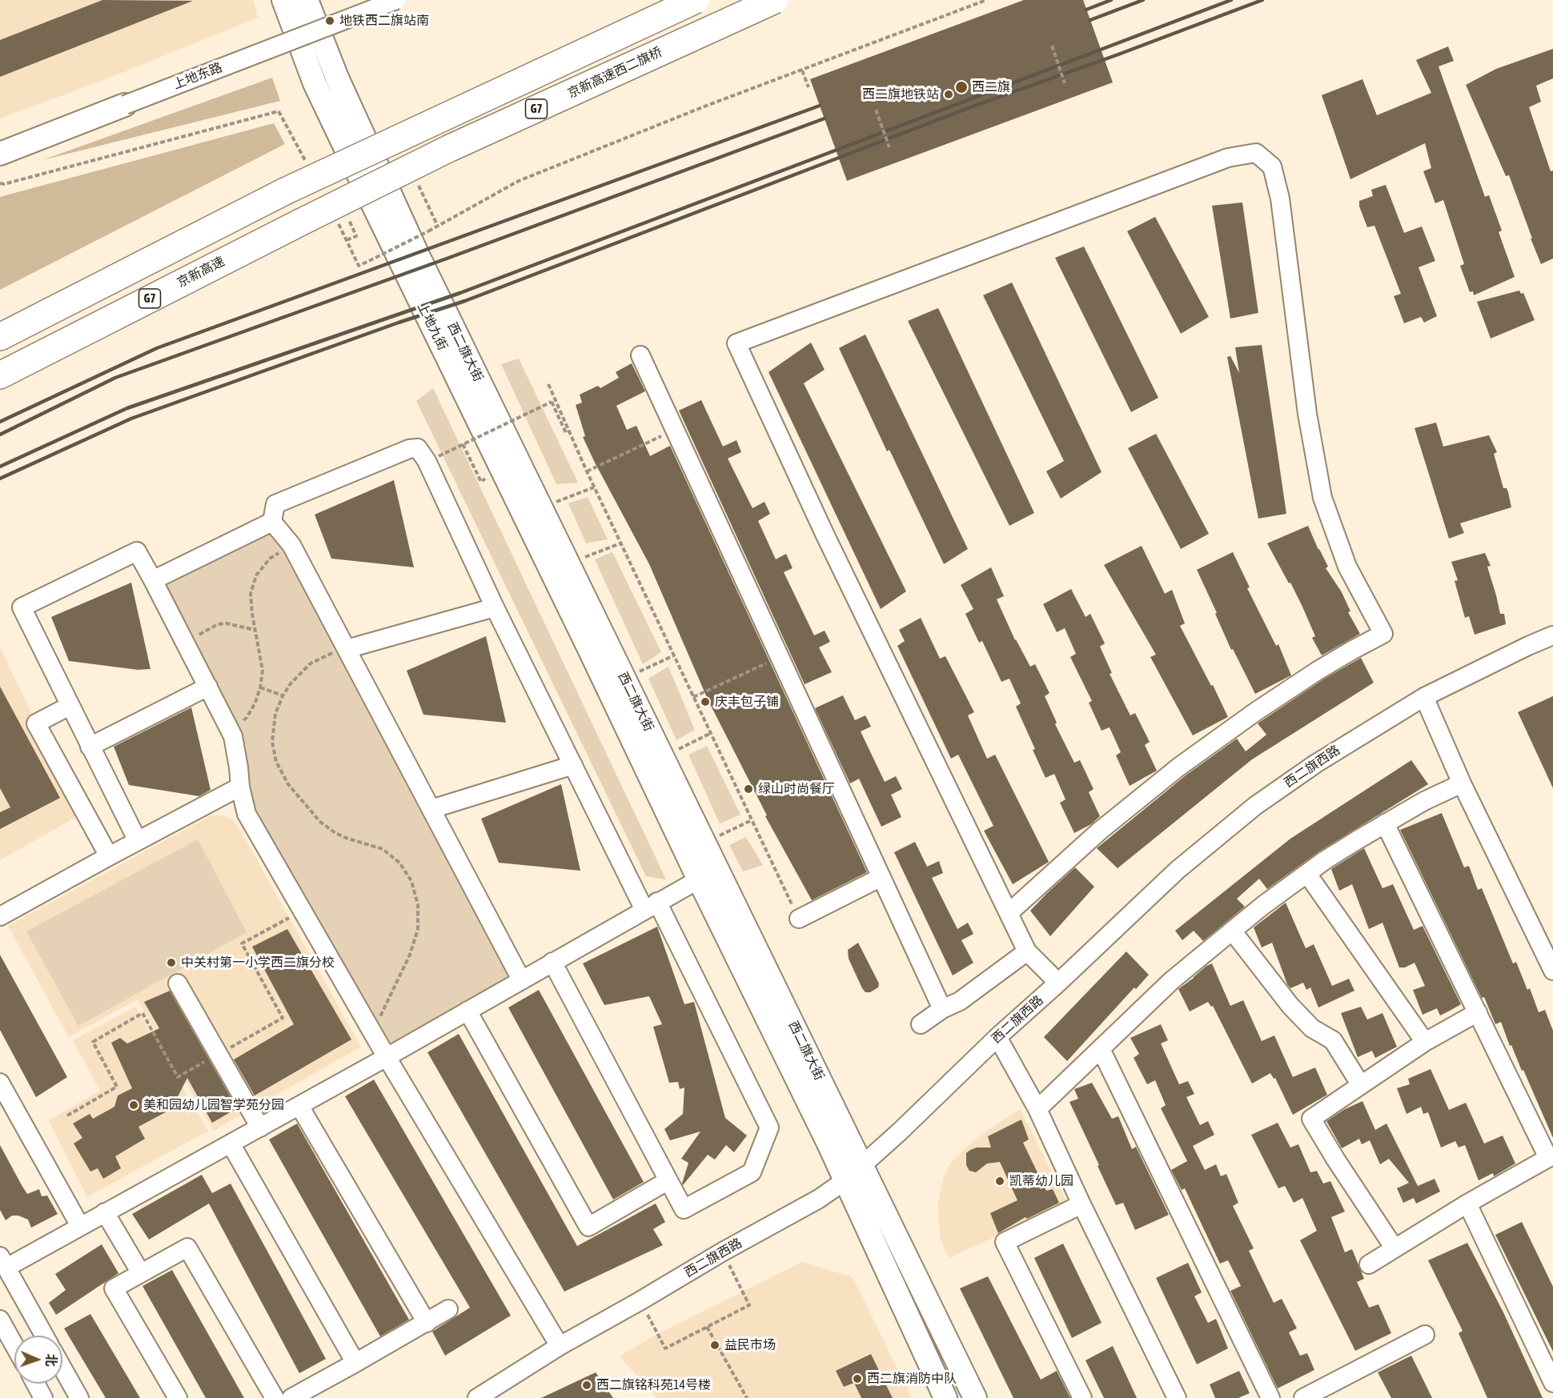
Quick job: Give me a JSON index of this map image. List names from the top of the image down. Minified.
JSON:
{"streets":{"highway":["京新高速西二旗桥","G7","京新高速"],"main road":["上地东路","上地九街","西二旗大街"],"street":["西二旗西路"]},"crossings":[["京新高速西二旗桥","京新高速"],["上地九街","西二旗大街"],["西二旗大街","西二旗西路"]],"places":["地铁西二旗站南","西二旗","西二旗地铁站","庆丰包子铺","绿山时尚餐厅","中关村第一小学西二旗分校","美和园幼儿园智学苑分园","凯蒂幼儿园","益民市场","西二旗消防中队","西二旗铭科苑14号楼"],"north":"right"}
